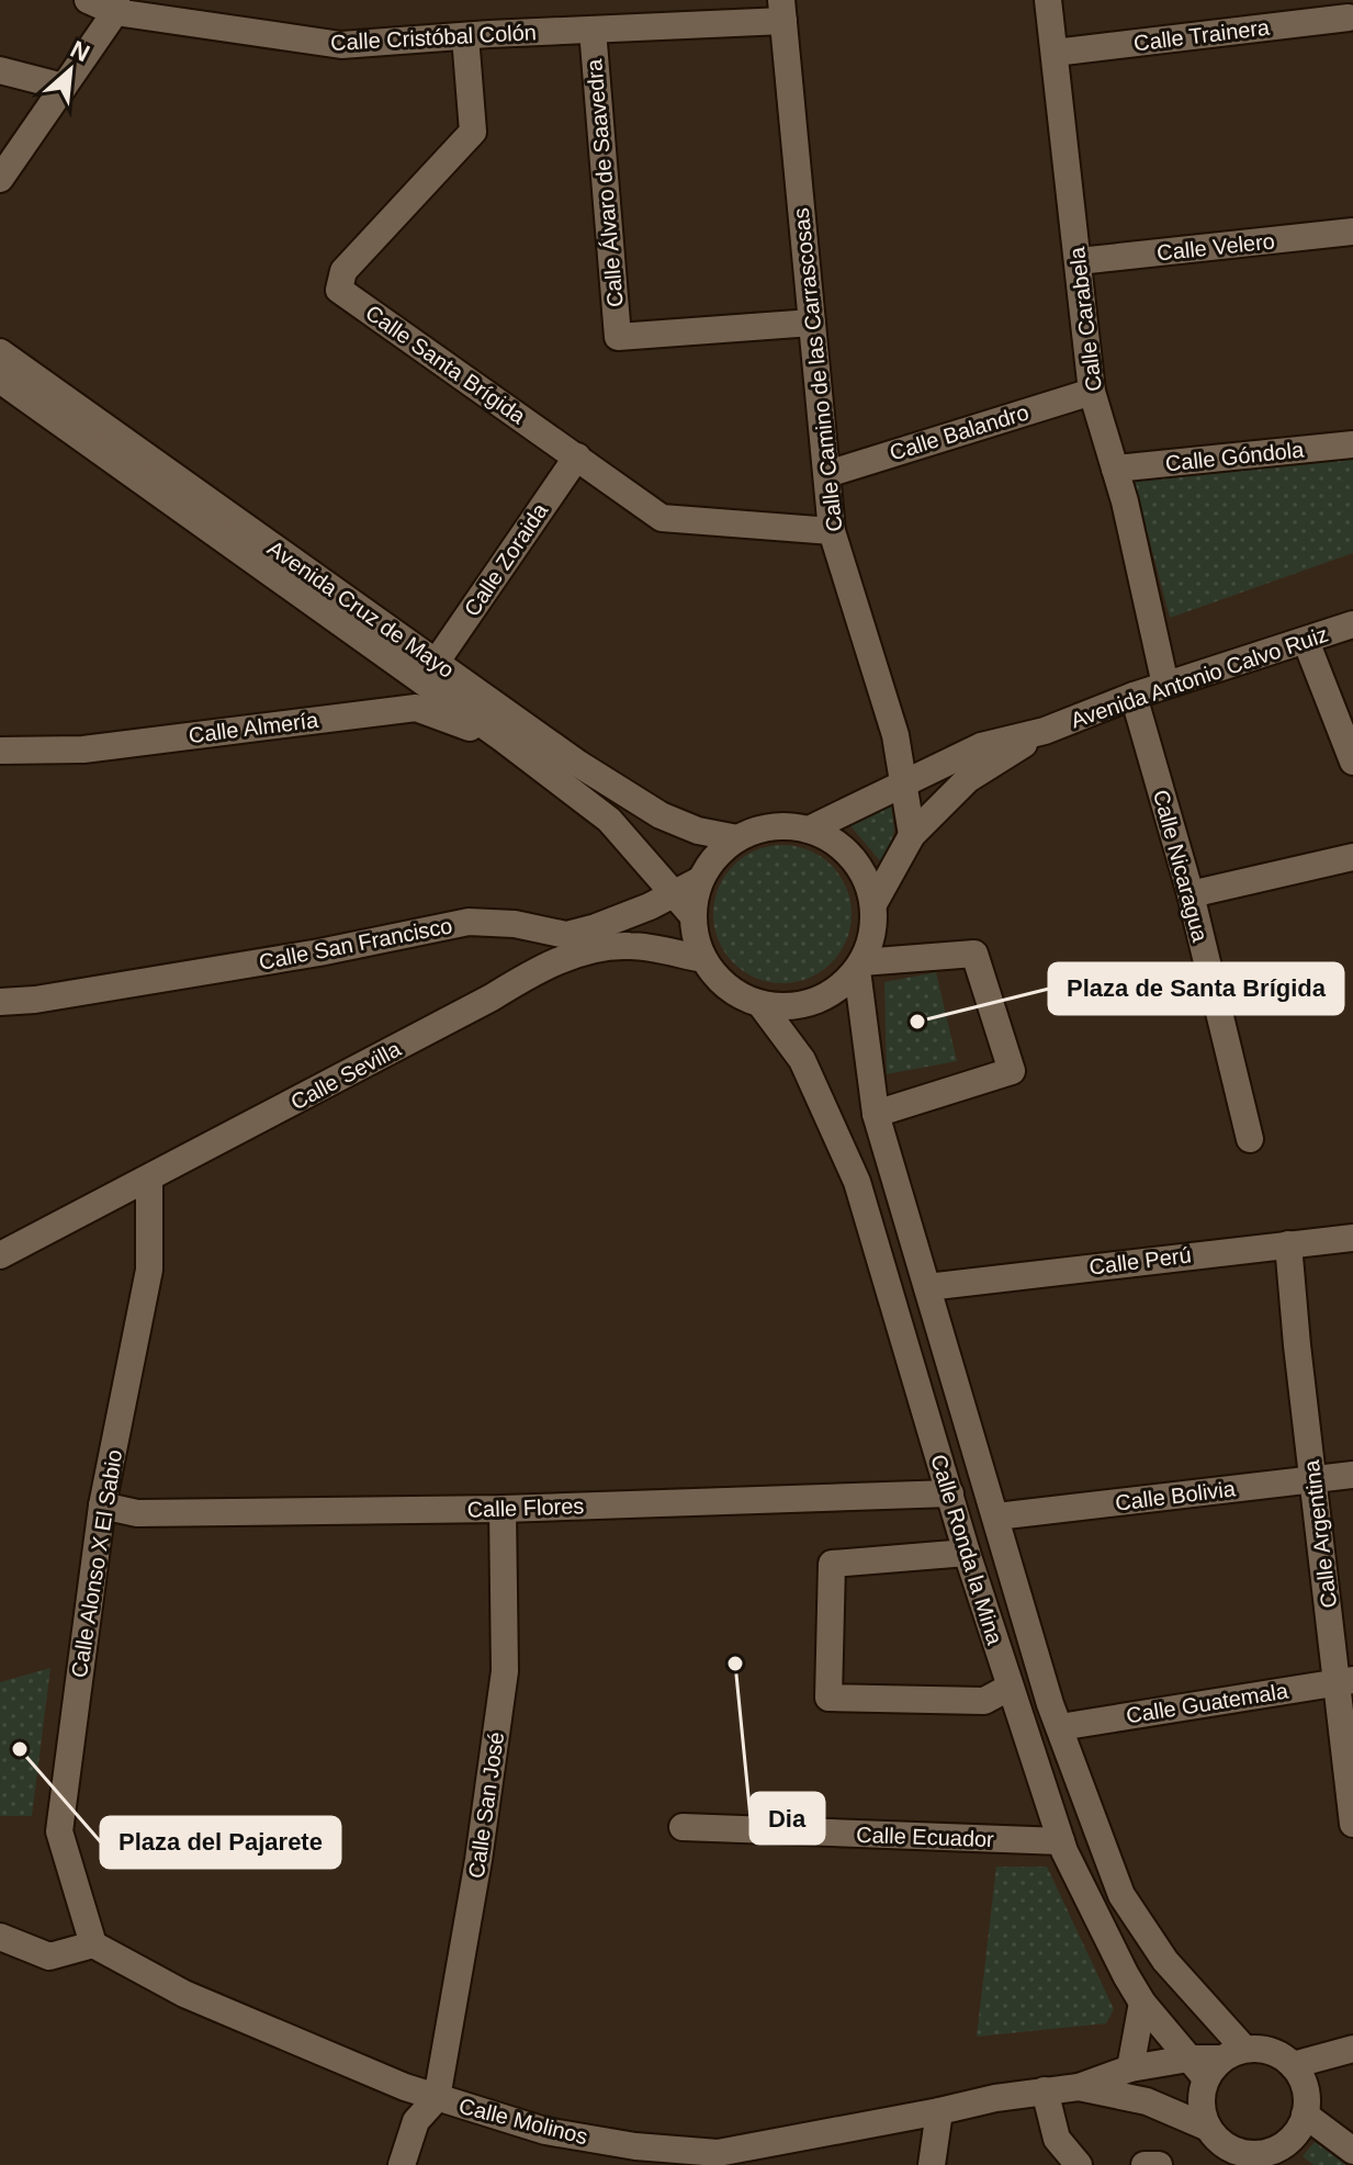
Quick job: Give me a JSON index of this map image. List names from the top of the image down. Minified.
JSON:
{"streets":{"street":["Calle Trainera","Calle Cristóbal Colón","Calle Álvaro de Saavedra","Calle Velero","Calle Carabela","Calle Santa Brígida","Calle Camino de las Carrascosas","Calle Balandro","Calle Góndola","Calle Zoraida","Avenida Cruz de Mayo","Avenida Antonio Calvo Ruiz","Calle Almería","Calle Nicaragua","Calle San Francisco","Calle Sevilla","Calle Perú","Calle Bolivia","Calle Flores","Calle Argentina","Calle Ronda la Mina","Calle Alonso X El Sabio","Calle Guatemala","Calle San José","Calle Ecuador","Calle Molinos"]},"crossings":[["Calle Trainera","Calle Carabela"],["Calle Cristóbal Colón","Calle Álvaro de Saavedra"],["Calle Cristóbal Colón","Calle Santa Brígida"],["Calle Cristóbal Colón","Calle Camino de las Carrascosas"],["Calle Álvaro de Saavedra","Calle Camino de las Carrascosas"],["Calle Velero","Calle Carabela"],["Calle Carabela","Calle Balandro"],["Calle Carabela","Calle Góndola"],["Calle Carabela","Avenida Antonio Calvo Ruiz"],["Calle Santa Brígida","Calle Camino de las Carrascosas"],["Calle Santa Brígida","Calle Zoraida"],["Calle Camino de las Carrascosas","Calle Balandro"],["Calle Camino de las Carrascosas","Avenida Antonio Calvo Ruiz"],["Calle Zoraida","Avenida Cruz de Mayo"],["Avenida Cruz de Mayo","Avenida Antonio Calvo Ruiz"],["Avenida Cruz de Mayo","Calle Almería"],["Avenida Cruz de Mayo","Calle San Francisco"],["Avenida Cruz de Mayo","Calle Sevilla"],["Avenida Cruz de Mayo","Calle Ronda la Mina"],["Avenida Antonio Calvo Ruiz","Calle Nicaragua"],["Avenida Antonio Calvo Ruiz","Calle San Francisco"],["Avenida Antonio Calvo Ruiz","Calle Sevilla"],["Avenida Antonio Calvo Ruiz","Calle Ronda la Mina"],["Calle San Francisco","Calle Sevilla"],["Calle San Francisco","Calle Ronda la Mina"],["Calle Sevilla","Calle Ronda la Mina"],["Calle Sevilla","Calle Alonso X El Sabio"],["Calle Perú","Calle Argentina"],["Calle Perú","Calle Ronda la Mina"],["Calle Bolivia","Calle Argentina"],["Calle Bolivia","Calle Ronda la Mina"],["Calle Flores","Calle Ronda la Mina"],["Calle Flores","Calle Alonso X El Sabio"],["Calle Flores","Calle San José"],["Calle Argentina","Calle Guatemala"],["Calle Ronda la Mina","Calle Guatemala"],["Calle Ronda la Mina","Calle Ecuador"],["Calle Ronda la Mina","Calle Molinos"],["Calle Alonso X El Sabio","Calle Molinos"],["Calle San José","Calle Molinos"]],"places":["Plaza de Santa Brígida","Dia","Plaza del Pajarete"],"north":"top right"}
